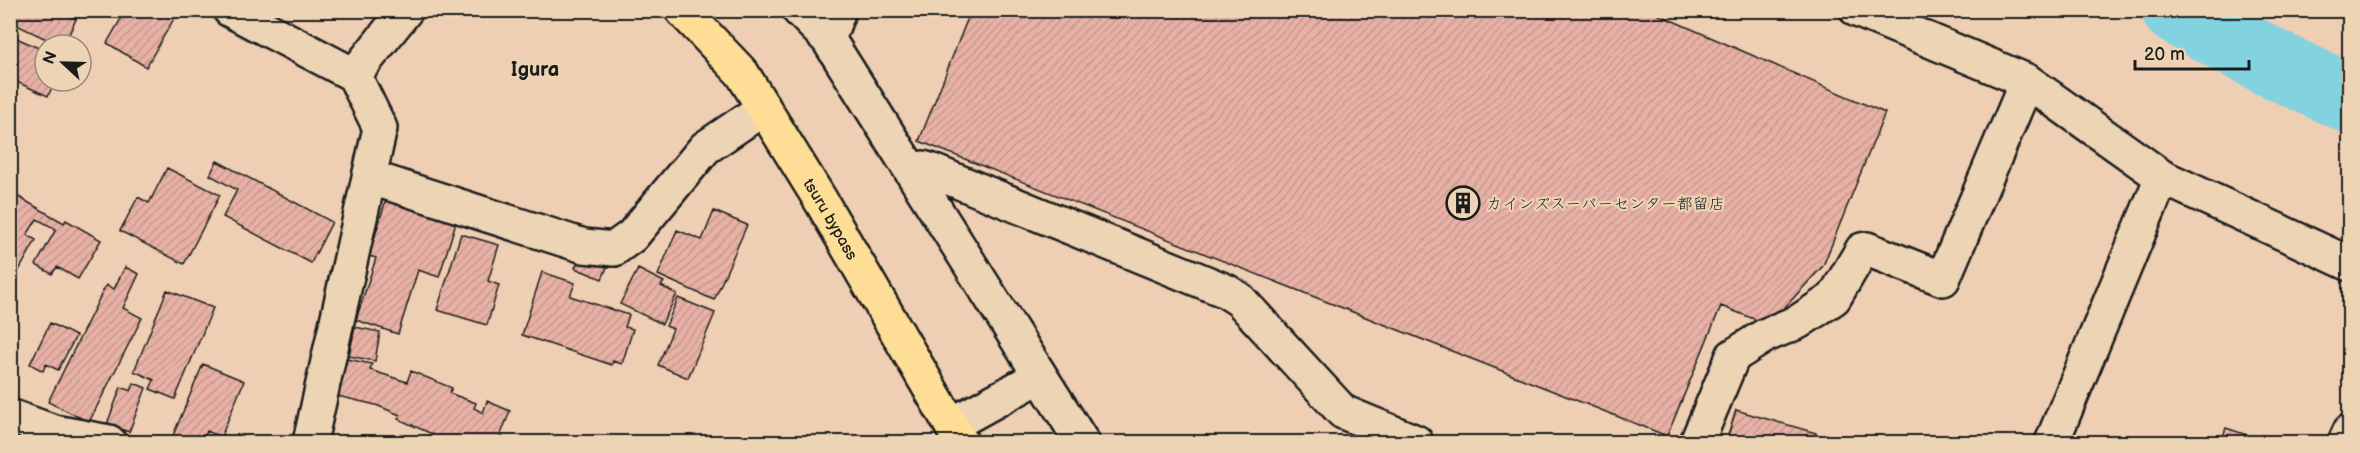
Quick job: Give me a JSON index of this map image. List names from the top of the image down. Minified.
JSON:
{"streets":{"highway":["tsuru bypass"]},"districts":["Igura"],"places":{"building":["カインズスーパーセンター都留店"]},"scale_bar":"20 m","north":"left"}
